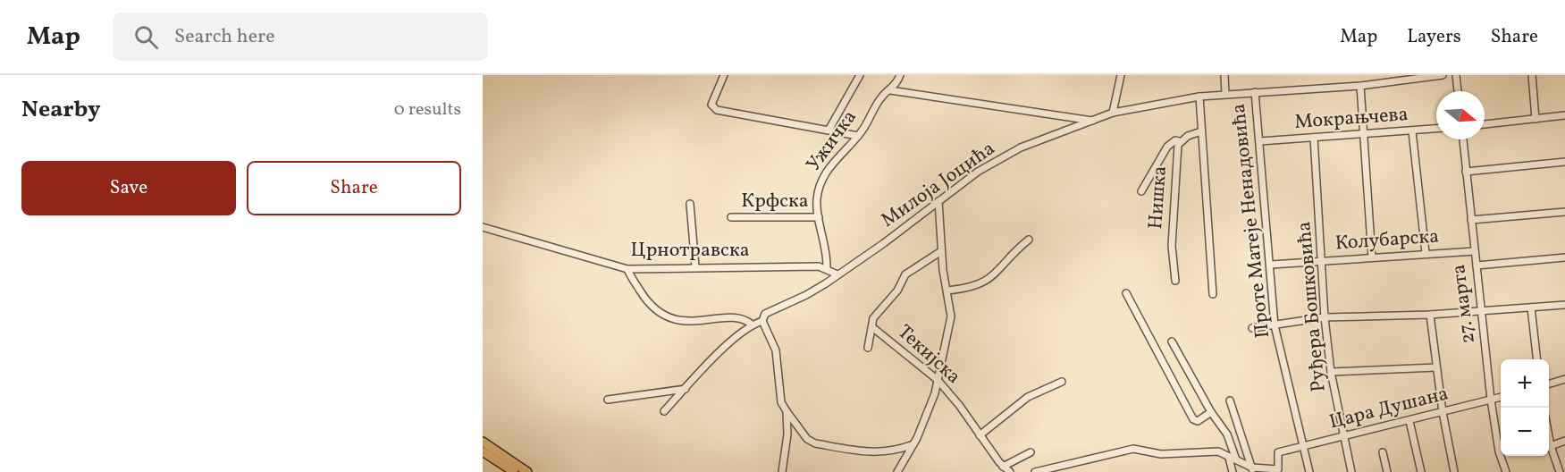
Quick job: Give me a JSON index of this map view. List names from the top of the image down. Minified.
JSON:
{"streets":{"street":["Мокрањчева","Ужичка","Милоја Јоцића","Нишка","Крфска","Проте Матеје Ненадовића","Колубарска","Црнотравска","27. марта","Руђера Бошковића","Текијска","Цара Душана"]},"crossings":[["Мокрањчева","Проте Матеје Ненадовића"],["Мокрањчева","Руђера Бошковића"],["Ужичка","Крфска"],["Ужичка","Црнотравска"],["Милоја Јоцића","Проте Матеје Ненадовића"],["Милоја Јоцића","Црнотравска"],["Проте Матеје Ненадовића","Колубарска"],["Проте Матеје Ненадовића","Цара Душана"],["Колубарска","27. марта"],["Колубарска","Руђера Бошковића"],["27. марта","Цара Душана"],["Руђера Бошковића","Цара Душана"]],"north":"right","page":{"header":"Map","search":"Search here","nav":["Map","Layers","Share"],"heading":["Nearby","0 results"],"buttons":["Save","Share"],"map_buttons":["+","−"]}}
